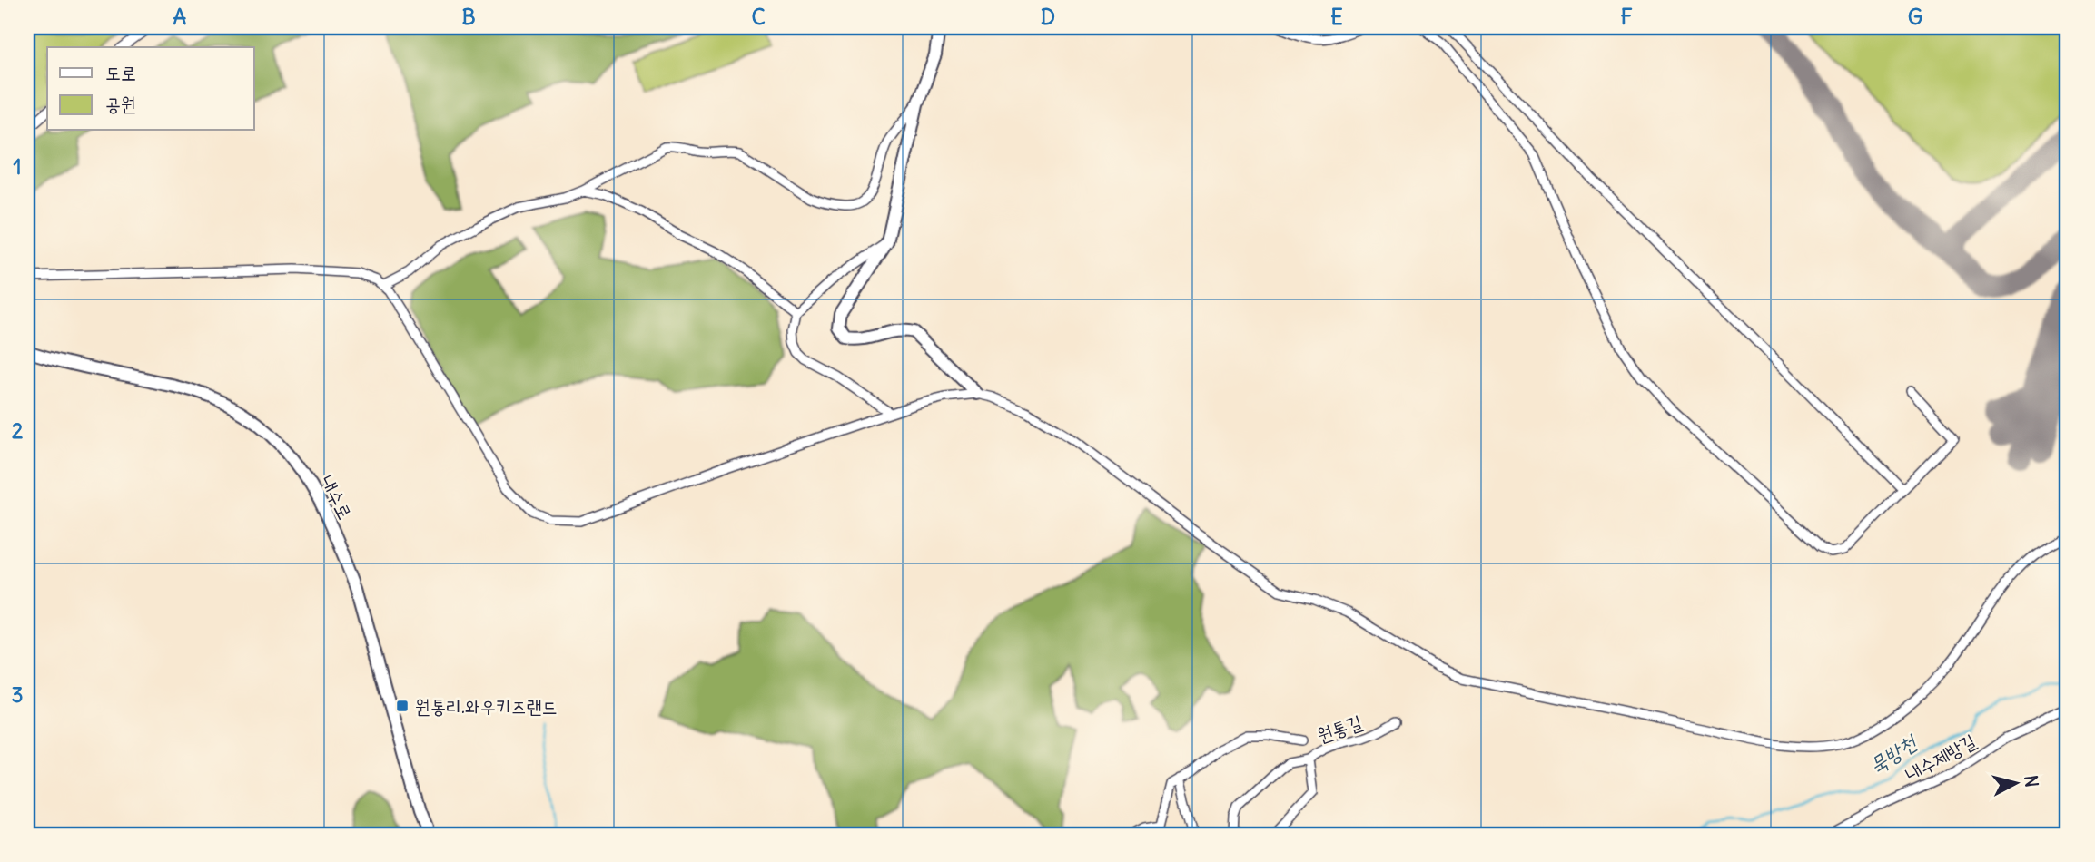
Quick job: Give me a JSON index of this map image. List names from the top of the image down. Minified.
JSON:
{"streets":{"street":["내수로","원통길","내수제방길"]},"water":["묵방천"],"places":{"transit":["원통리.와우키즈랜드"]},"legend":["도로","공원"],"north":"right","grid":{"columns":["A","B","C","D","E","F","G"],"rows":["1","2","3"]}}
